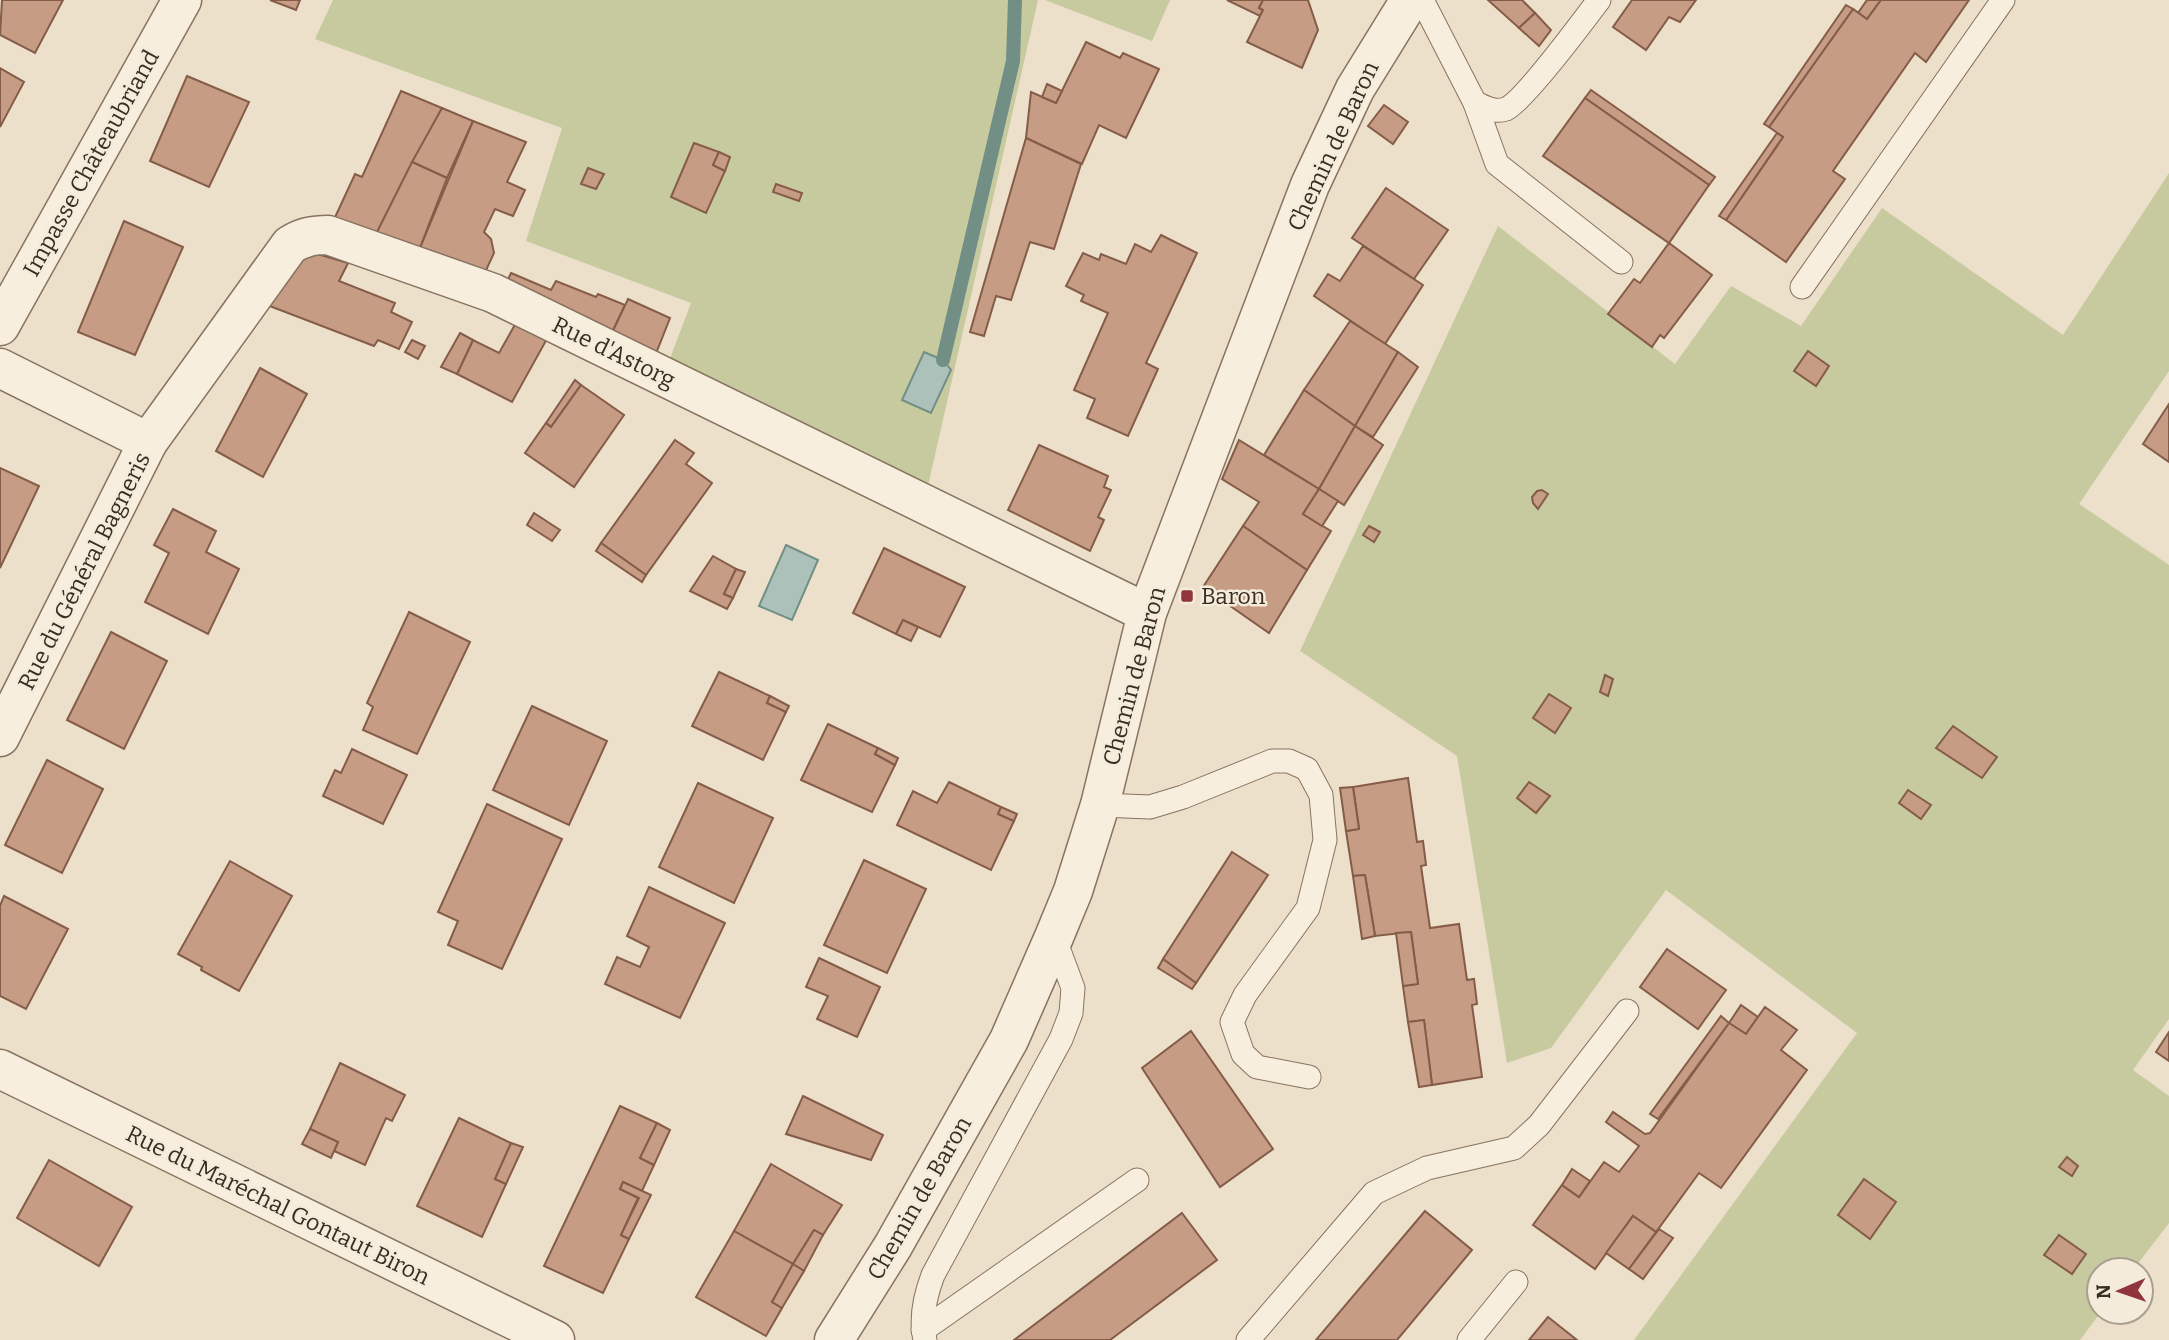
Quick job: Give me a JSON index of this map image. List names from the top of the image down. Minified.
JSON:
{"streets":{"street":["Chemin de Baron","Impasse Châteaubriand","Rue d'Astorg","Rue du Général Bagneris","Rue du Maréchal Gontaut Biron"]},"crossings":[["Chemin de Baron","Rue d'Astorg"],["Rue d'Astorg","Rue du Général Bagneris"]],"places":{"transit":["Baron"]},"north":"left"}
